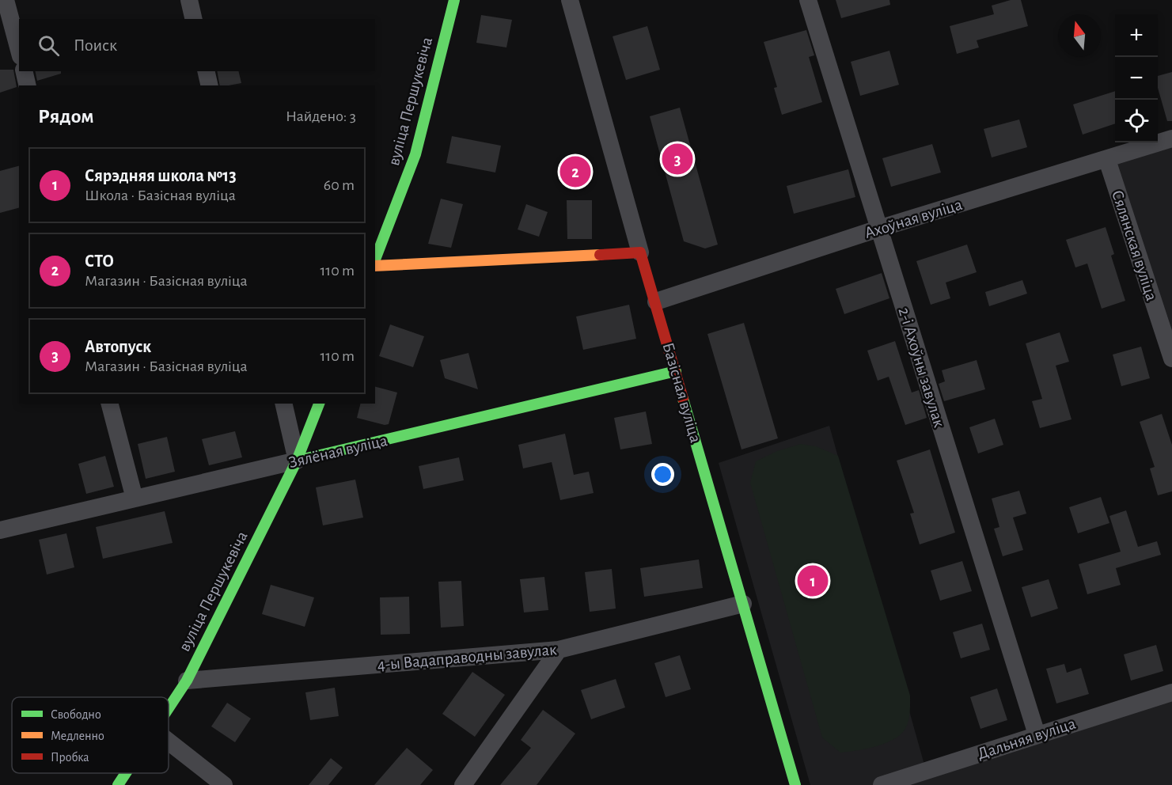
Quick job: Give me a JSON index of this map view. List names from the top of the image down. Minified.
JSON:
{"streets":{"main road":["вуліца Першукевіча","Базісная вуліца","Зялёная вуліца"],"street":["Ахоўная вуліца","Сялянская вуліца","2-і Ахоўны завулак","4-ы Вадаправодны завулак","Дальняя вуліца"]},"crossings":[["вуліца Першукевіча","Зялёная вуліца"],["вуліца Першукевіча","4-ы Вадаправодны завулак"],["Ахоўная вуліца","Сялянская вуліца"],["Ахоўная вуліца","2-і Ахоўны завулак"],["Ахоўная вуліца","Базісная вуліца"],["2-і Ахоўны завулак","Дальняя вуліца"],["Базісная вуліца","Зялёная вуліца"],["Базісная вуліца","4-ы Вадаправодны завулак"]],"legend":["Свободно","Медленно","Пробка"],"north":"top","page":{"map_buttons":["+","−"],"search":"Поиск","heading":["Рядом","Найдено: 3"],"pins":["3","2","1"],"list":[{"mark":"1","name":"Сярэдняя школа №13","note":"Школа · Базісная вуліца","value":"60 m"},{"mark":"2","name":"СТО","note":"Магазин · Базісная вуліца","value":"110 m"},{"mark":"3","name":"Автопуск","note":"Магазин · Базісная вуліца","value":"110 m"}]}}
